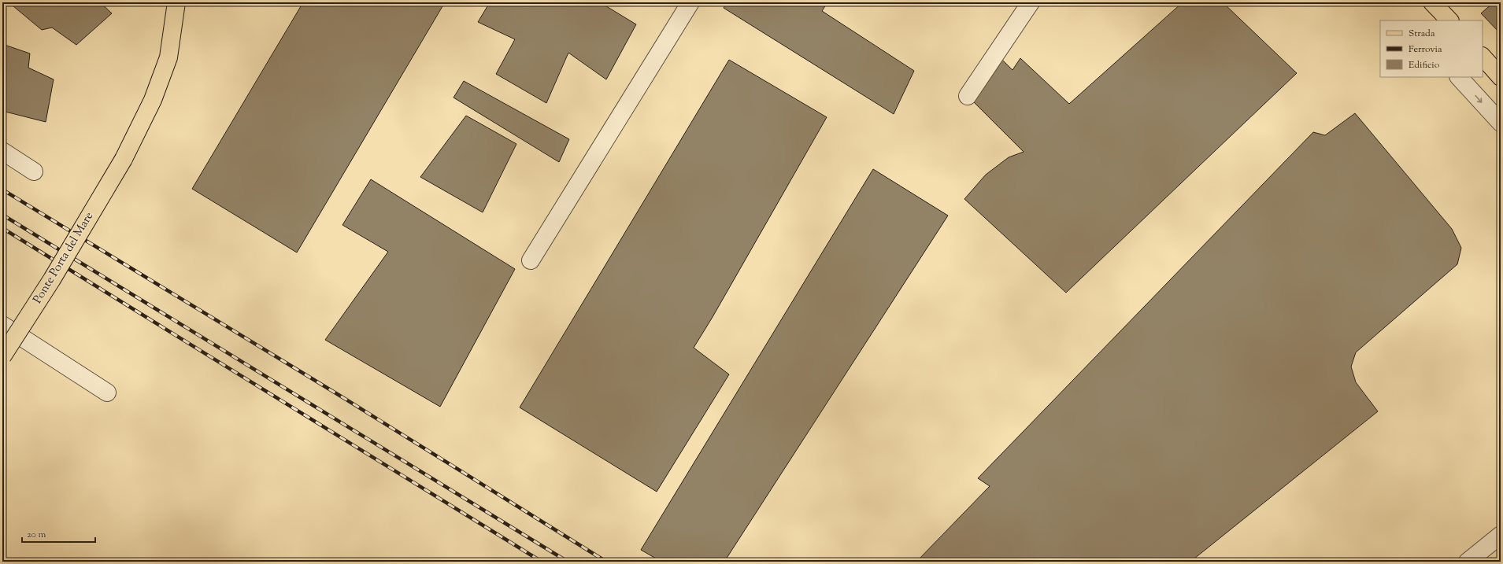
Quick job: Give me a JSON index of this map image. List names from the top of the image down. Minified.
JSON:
{"streets":{"main road":["Ponte Porta del Mare"]},"legend":["Strada","Ferrovia","Edificio"],"scale_bar":"20 m"}
